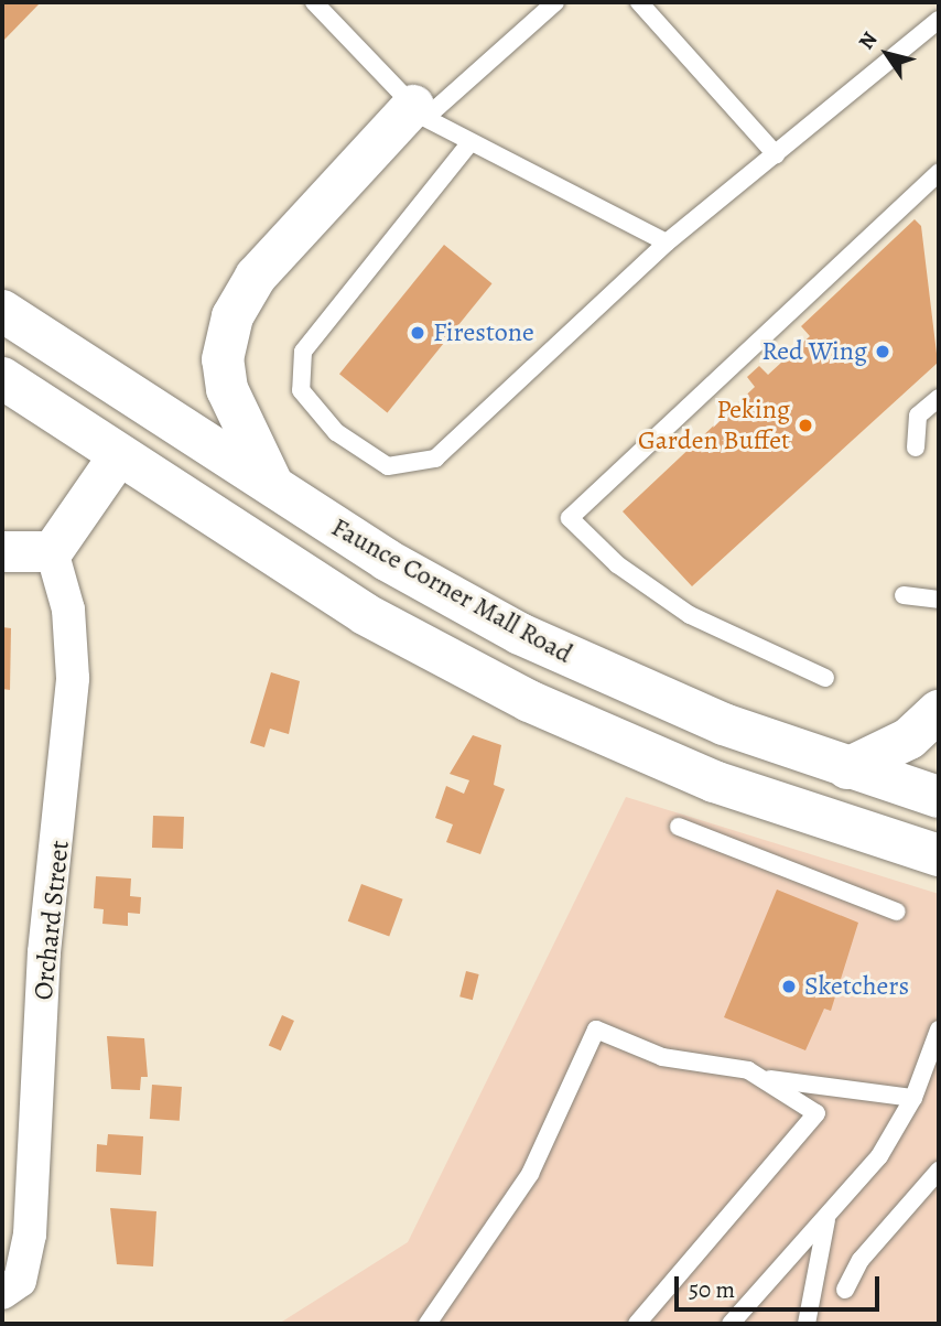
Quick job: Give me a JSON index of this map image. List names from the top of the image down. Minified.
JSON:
{"streets":{"main road":["Faunce Corner Mall Road"],"street":["Orchard Street"]},"places":["Firestone","Red Wing","Peking Garden Buffet","Sketchers"],"scale_bar":"50 m","north":"top left"}
